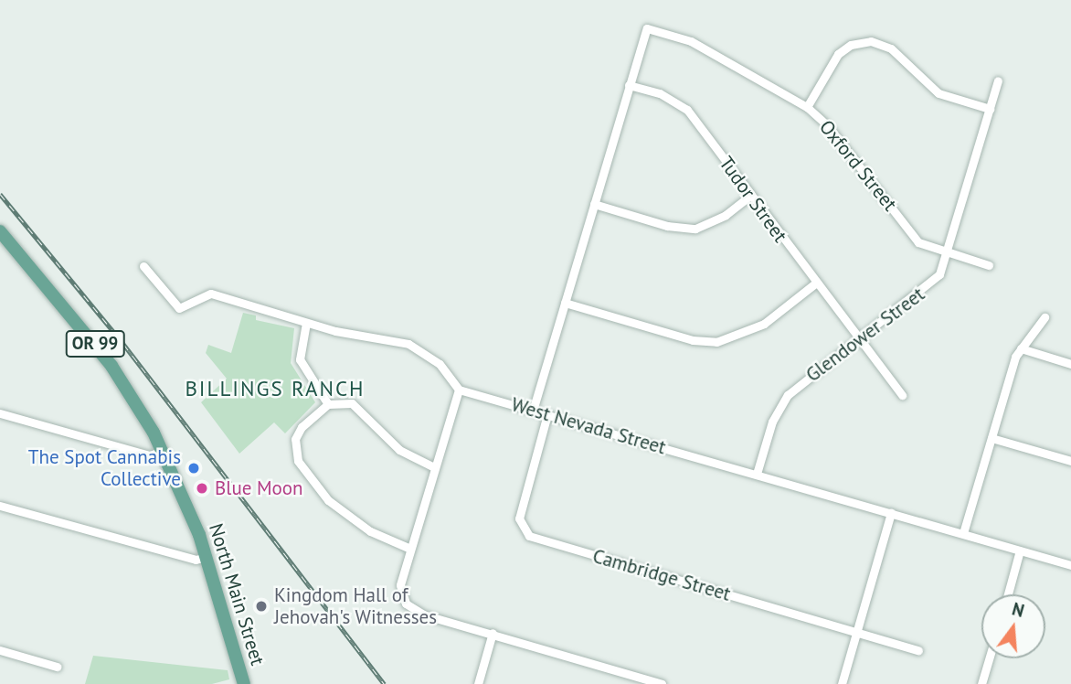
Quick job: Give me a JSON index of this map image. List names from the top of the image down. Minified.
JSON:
{"streets":{"main road":["OR 99","North Main Street"],"street":["Oxford Street","Tudor Street","Glendower Street","West Nevada Street","Cambridge Street"]},"crossings":[["Oxford Street","Tudor Street"],["Oxford Street","Glendower Street"],["Tudor Street","Glendower Street"],["Glendower Street","West Nevada Street"],["West Nevada Street","Cambridge Street"]],"districts":["BILLINGS RANCH"],"places":["The Spot Cannabis Collective","Blue Moon","Kingdom Hall of Jehovah's Witnesses"],"north":"top"}
